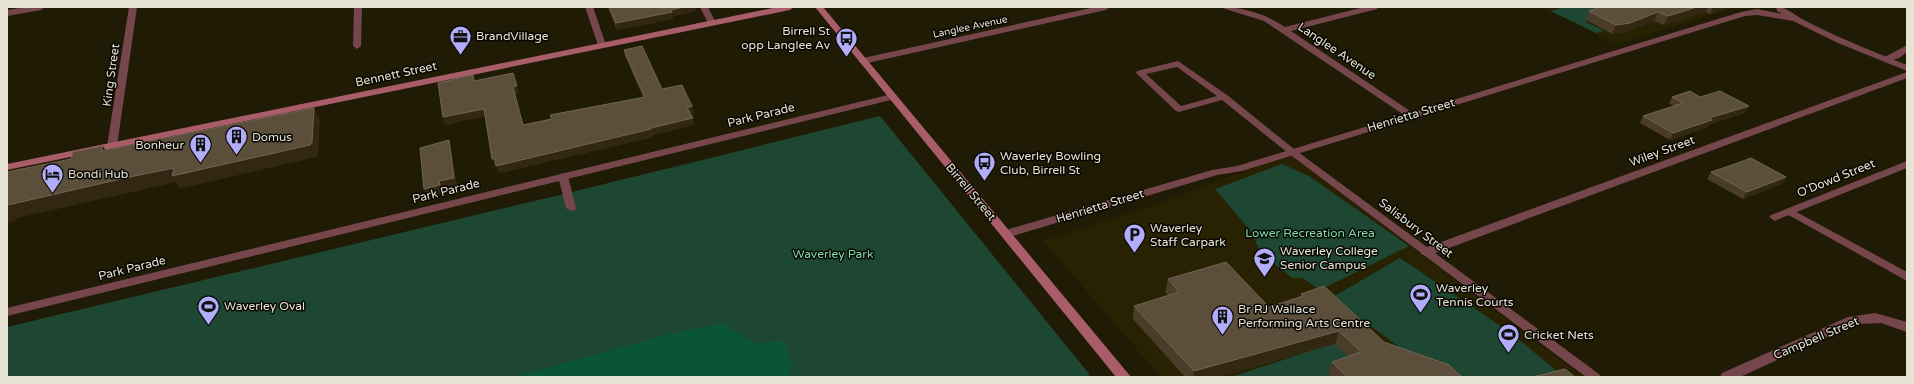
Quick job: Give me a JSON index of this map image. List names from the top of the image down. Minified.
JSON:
{"streets":{"main road":["Bennett Street","Birrell Street"],"street":["Langlee Avenue","King Street","Park Parade","Henrietta Street","Wiley Street","O'Dowd Street","Campbell Street"],"lane":["Salisbury Street"]},"crossings":[["Langlee Avenue","Henrietta Street"],["Langlee Avenue","Birrell Street"],["Bennett Street","King Street"],["Park Parade","Birrell Street"],["Henrietta Street","Birrell Street"],["Henrietta Street","Salisbury Street"],["Wiley Street","Salisbury Street"]],"parks":["Lower Recreation Area","Waverley Park"],"places":{"office":["BrandVillage"],"bus stop":["Birrell St opp Langlee Av","Waverley Bowling Club, Birrell St"],"building":["Domus","Bonheur","Br RJ Wallace Performing Arts Centre"],"hotel":["Bondi Hub"],"parking":["Waverley Staff Carpark"],"school or university":["Waverley College Senior Campus"],"sports":["Waverley Tennis Courts","Waverley Oval","Cricket Nets"]}}
